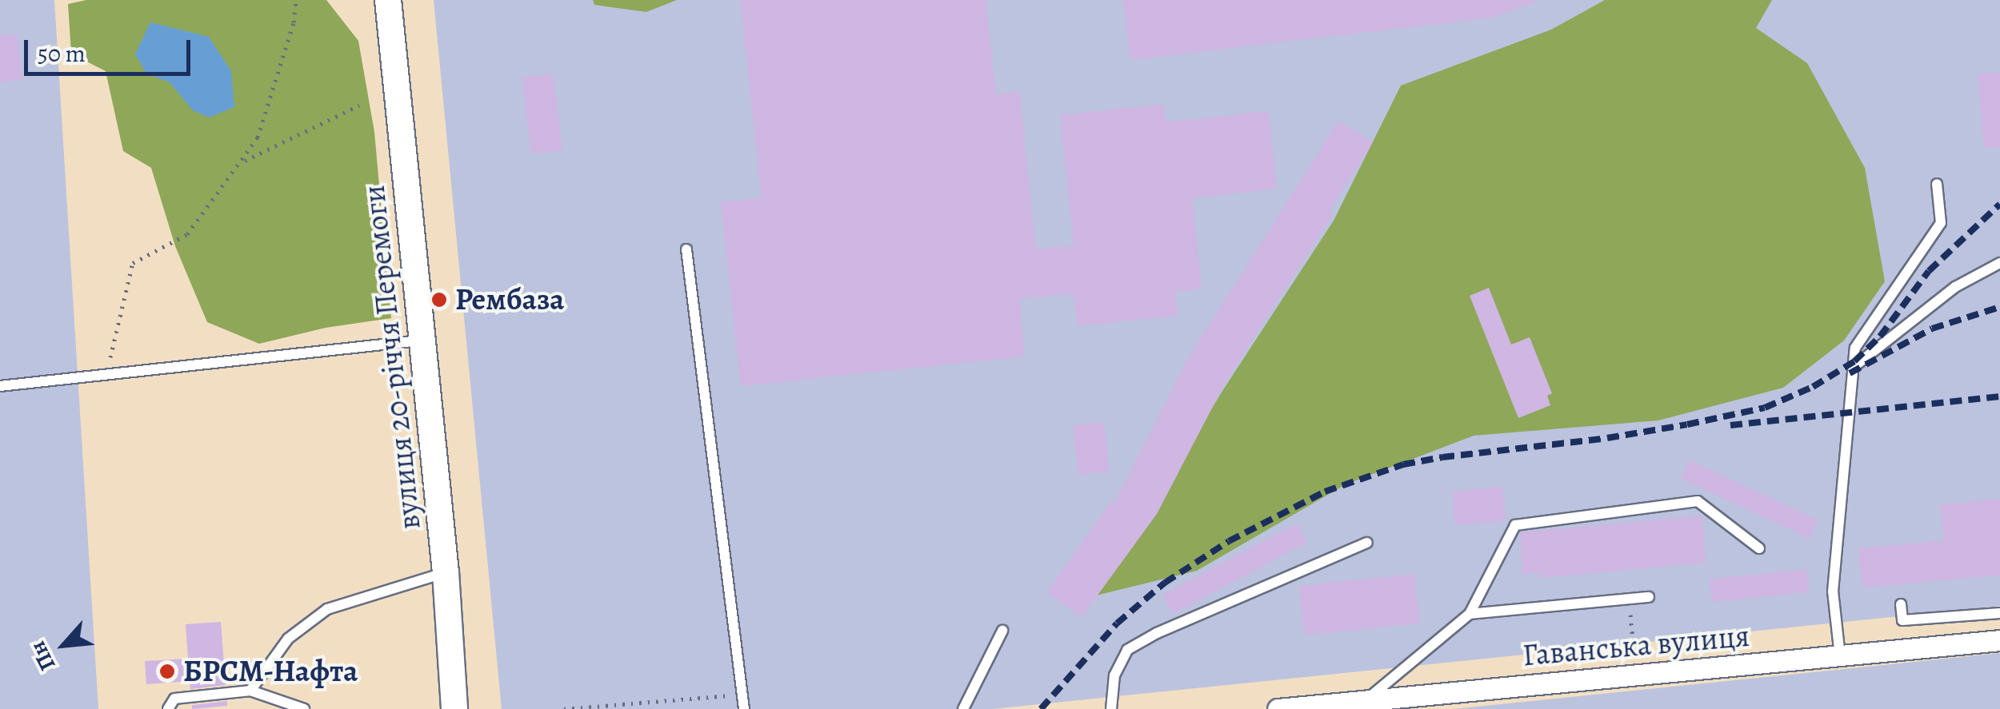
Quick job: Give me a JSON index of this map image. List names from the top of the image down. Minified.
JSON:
{"streets":{"street":["вулиця 20-річчя Перемоги","Гаванська вулиця"]},"places":["Рембаза","БРСМ-Нафта"],"scale_bar":"50 m","north":"bottom left"}
